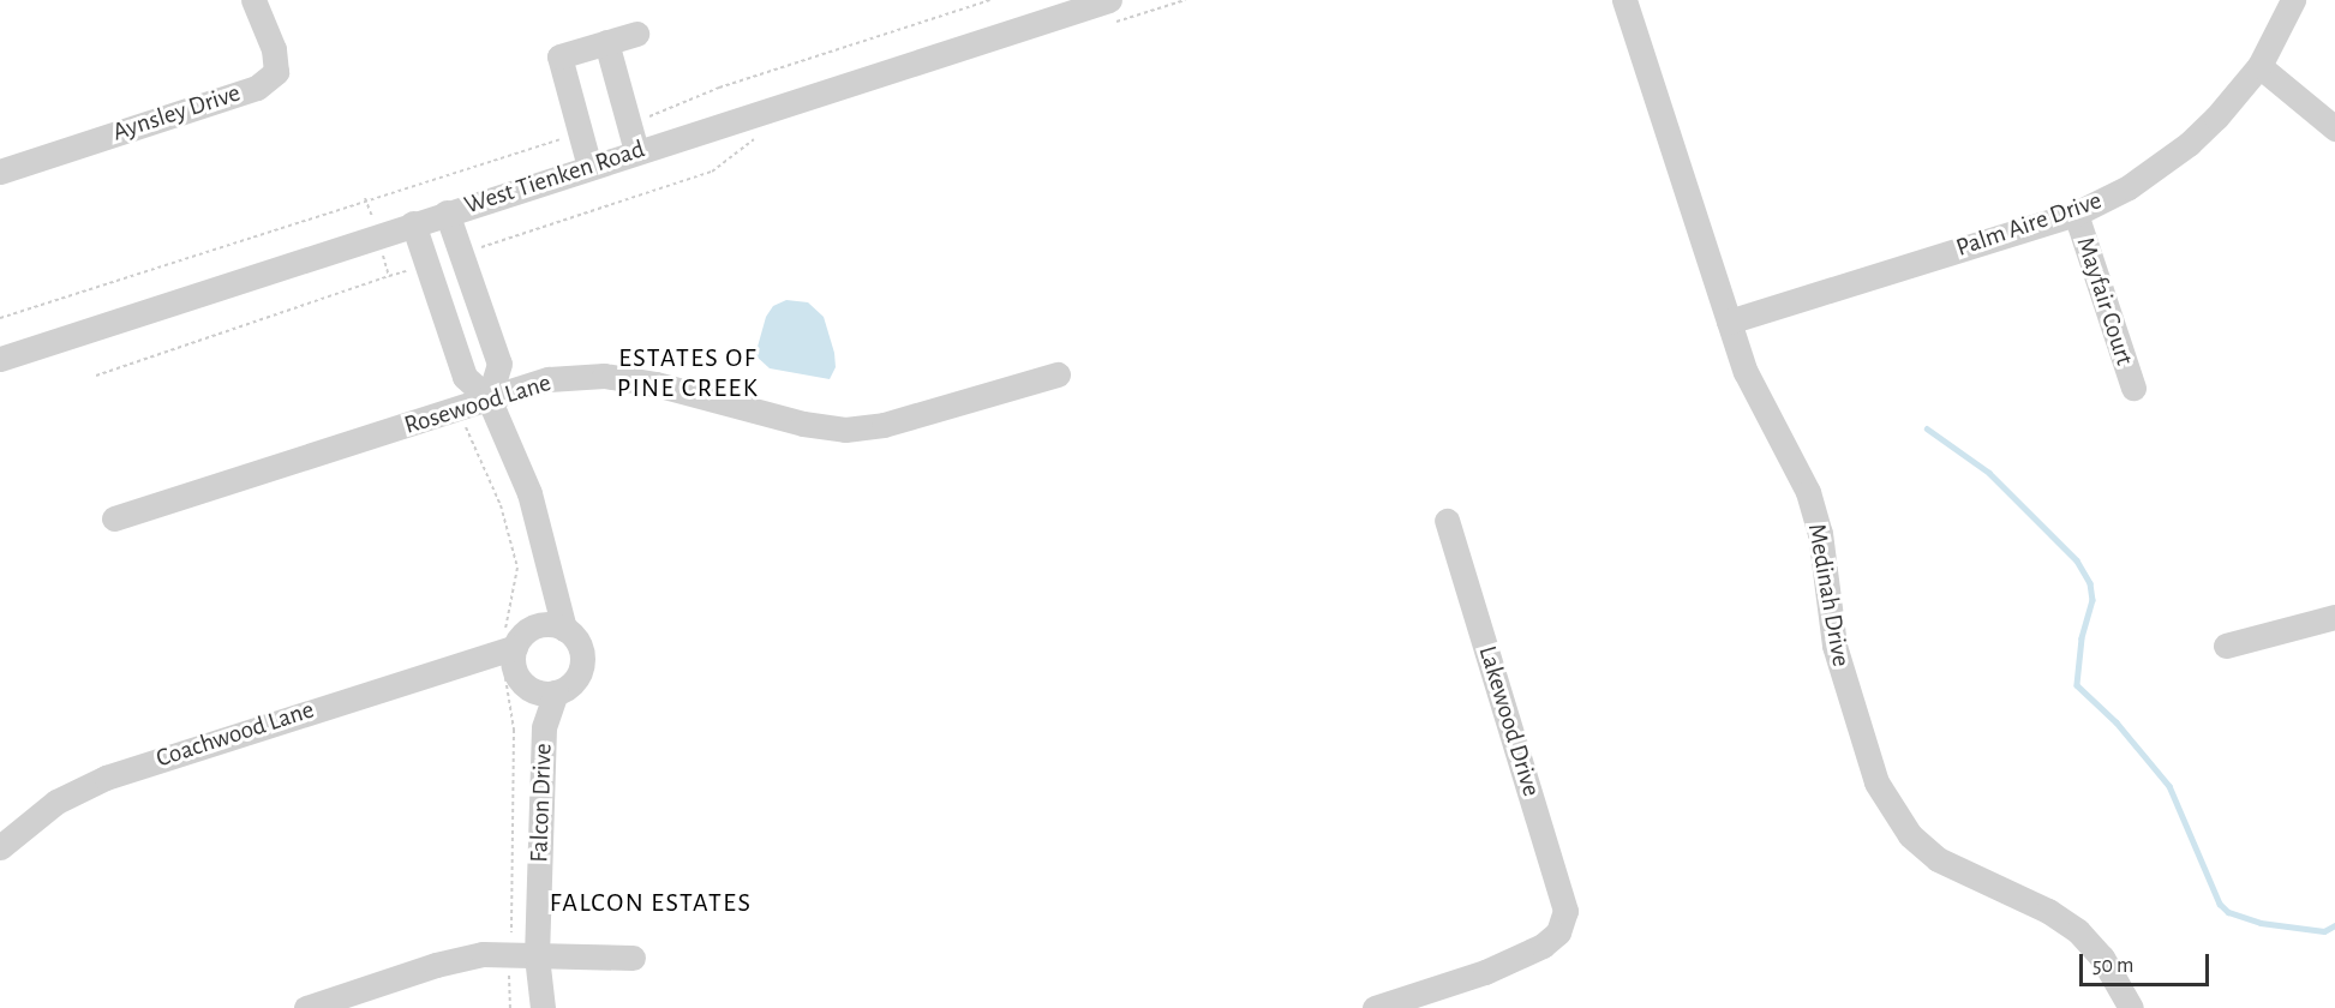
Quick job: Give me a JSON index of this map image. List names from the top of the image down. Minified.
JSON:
{"streets":{"street":["Aynsley Drive","West Tienken Road","Palm Aire Drive","Mayfair Court","Rosewood Lane","Medinah Drive","Lakewood Drive","Coachwood Lane","Falcon Drive"]},"crossings":[["Palm Aire Drive","Mayfair Court"],["Palm Aire Drive","Medinah Drive"],["Coachwood Lane","Falcon Drive"]],"districts":["ESTATES OF PINE CREEK","FALCON ESTATES"],"scale_bar":"50 m"}
